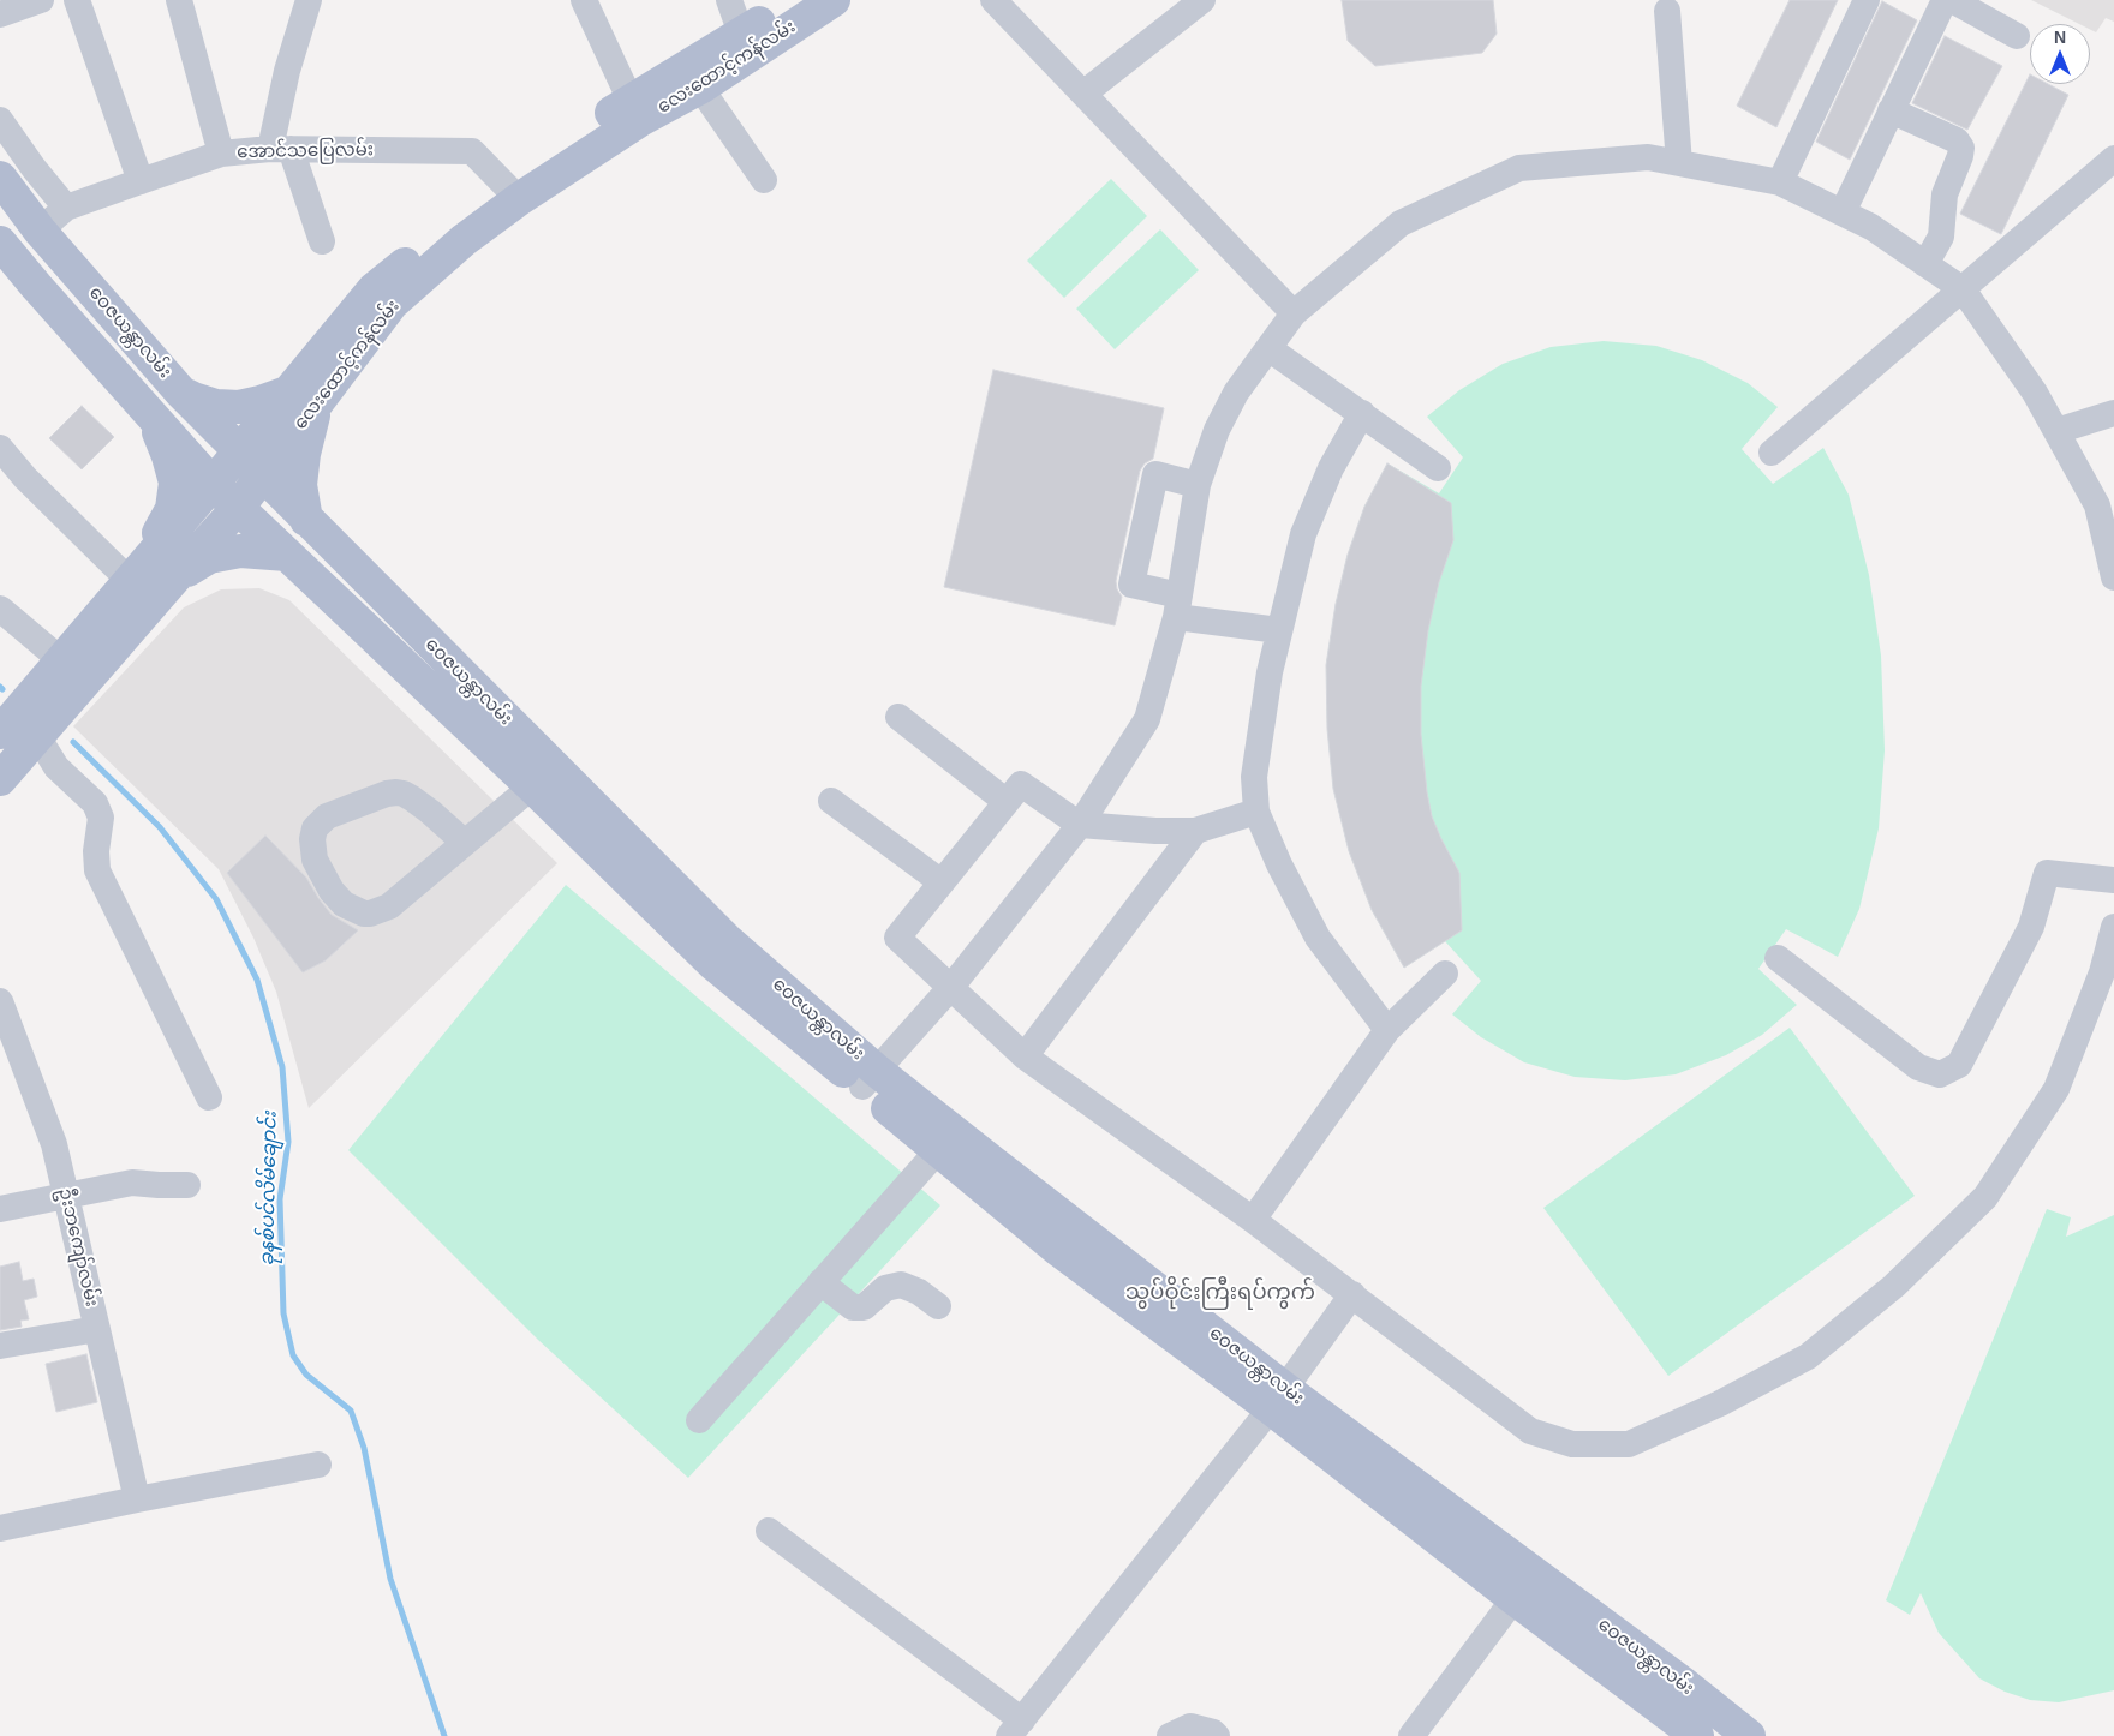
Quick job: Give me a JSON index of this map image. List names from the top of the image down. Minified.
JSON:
{"streets":{"main road":["လေးထောင့်ကန်လမ်း","ဝေဇယန္တာလမ်း"],"street":["အောင်သပြေလမ်း","ဦးဘကျော်လမ်း"]},"crossings":[["လေးထောင့်ကန်လမ်း","အောင်သပြေလမ်း"],["လေးထောင့်ကန်လမ်း","ဝေဇယန္တာလမ်း"],["အောင်သပြေလမ်း","ဝေဇယန္တာလမ်း"]],"districts":["သွပ်ဝိုင်းကြီးရပ်ကွက်"],"water":["ခုနစ်ပင်လိမ်ချောင်း"],"north":"top"}
